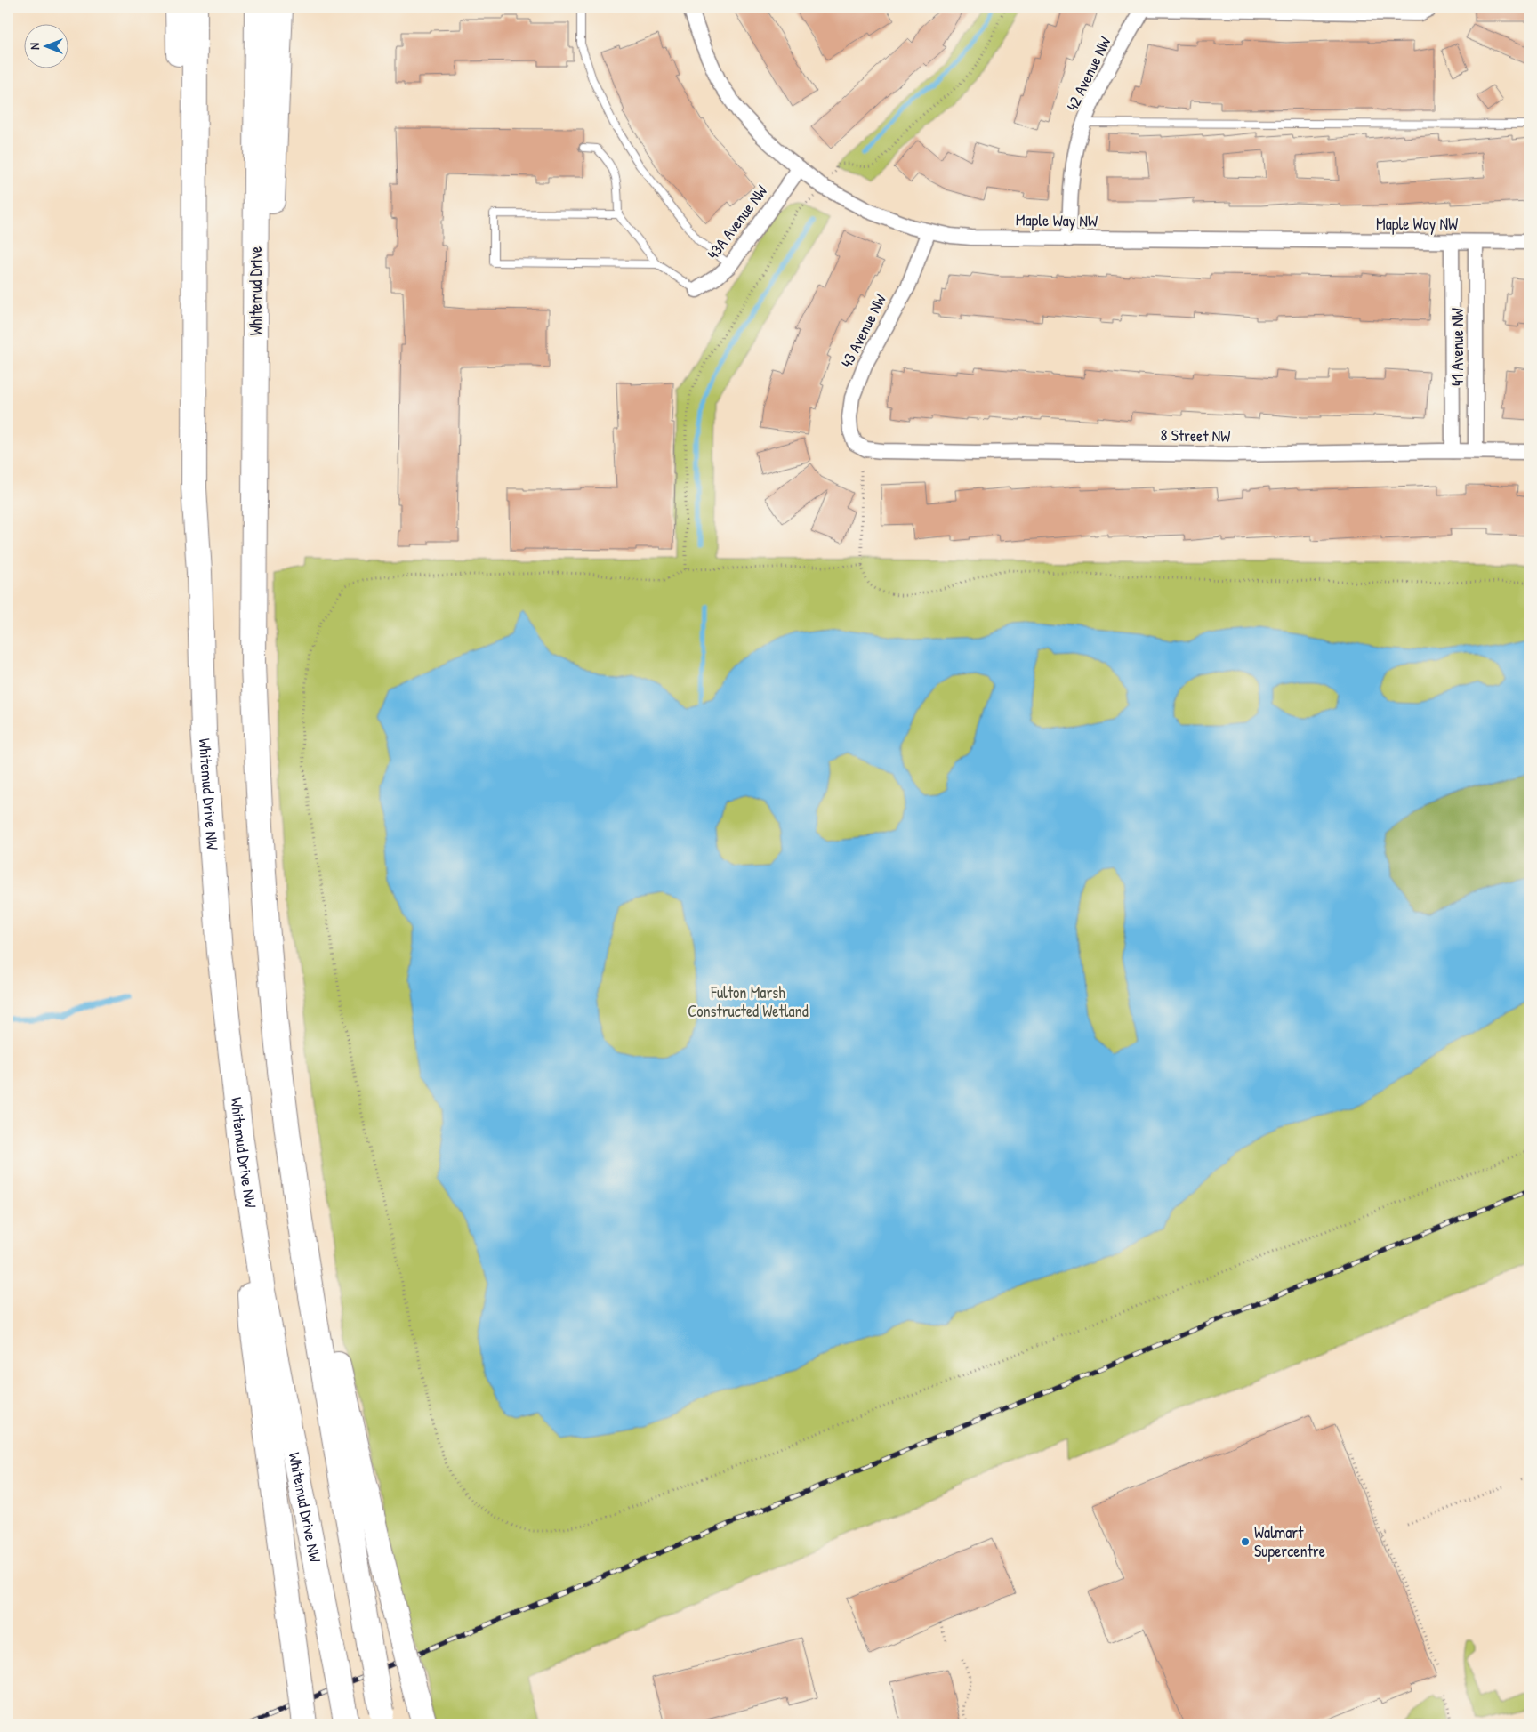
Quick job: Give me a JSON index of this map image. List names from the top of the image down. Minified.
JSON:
{"streets":{"highway":["Whitemud Drive","Whitemud Drive NW"],"street":["42 Avenue NW","Maple Way NW","43A Avenue NW","43 Avenue NW","41 Avenue NW","8 Street NW"]},"crossings":[["42 Avenue NW","Maple Way NW"],["Maple Way NW","43A Avenue NW"],["Maple Way NW","43 Avenue NW"],["Maple Way NW","41 Avenue NW"],["43 Avenue NW","8 Street NW"],["41 Avenue NW","8 Street NW"]],"parks":["Fulton Marsh Constructed Wetland"],"places":["Walmart Supercentre"],"north":"left"}
